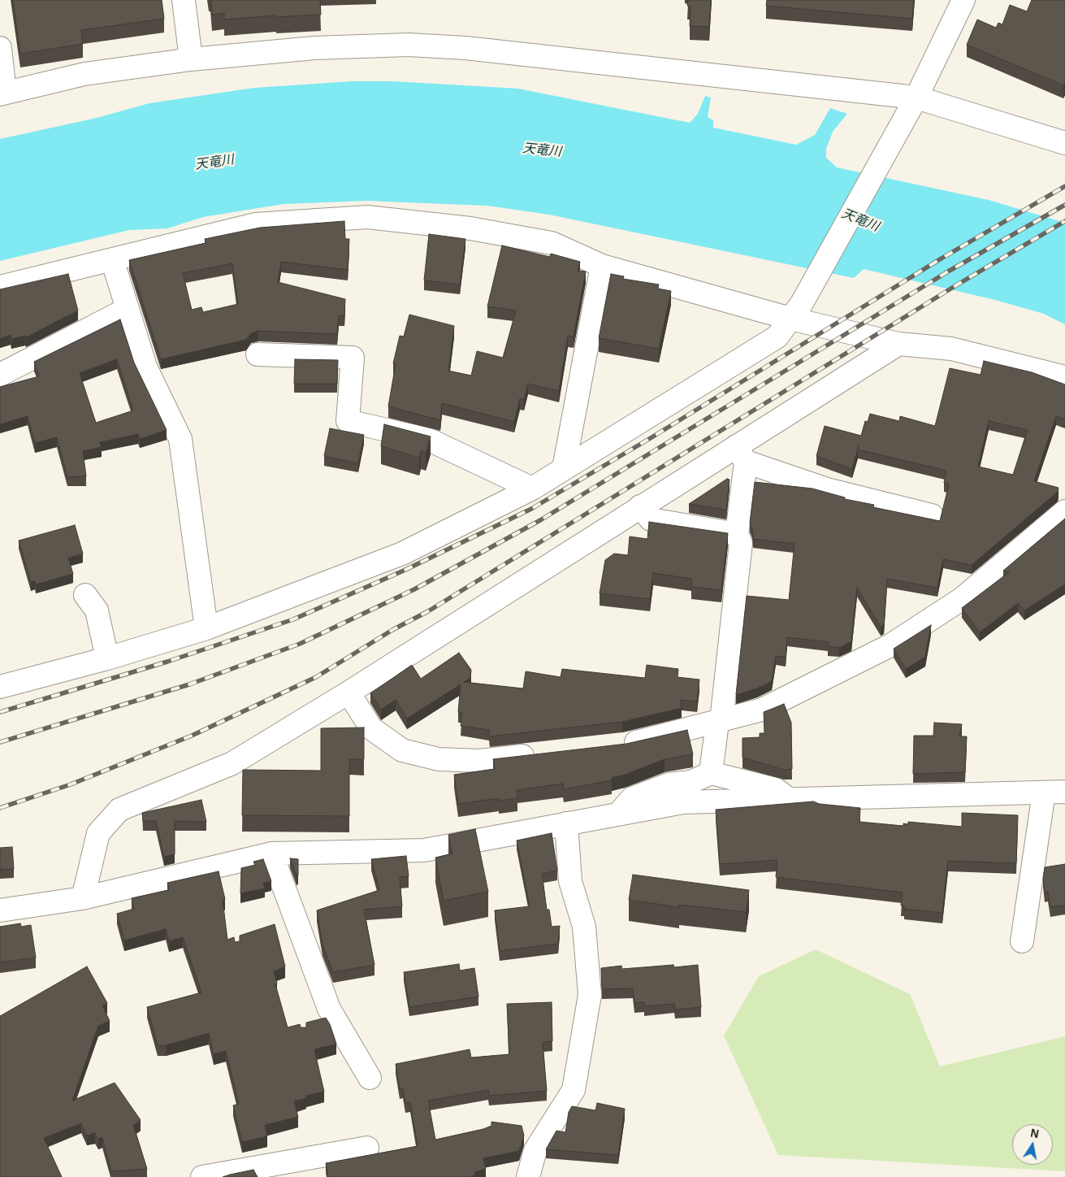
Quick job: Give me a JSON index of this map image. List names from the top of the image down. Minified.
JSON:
{"water":["天竜川"],"north":"top"}
